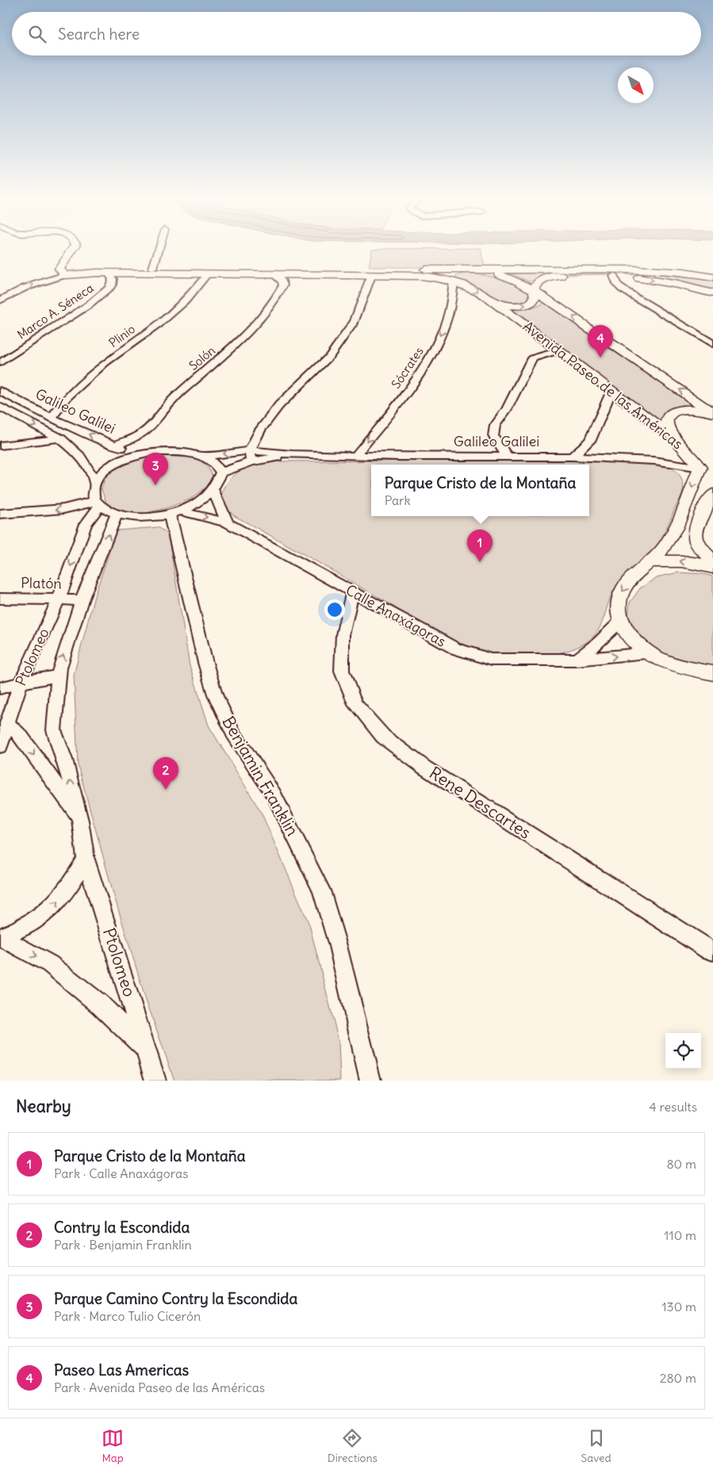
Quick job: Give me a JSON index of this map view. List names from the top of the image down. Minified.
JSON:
{"streets":{"street":["Marco A. Séneca","Plinio","Solón","Sócrates","Avenida Paseo de las Américas","Galileo Galilei","Platón","Calle Anaxágoras","Ptolomeo","Benjamin Franklin","Rene Descartes"]},"crossings":[["Marco A. Séneca","Avenida Paseo de las Américas"],["Plinio","Avenida Paseo de las Américas"],["Plinio","Galileo Galilei"],["Solón","Avenida Paseo de las Américas"],["Solón","Galileo Galilei"],["Sócrates","Avenida Paseo de las Américas"],["Sócrates","Galileo Galilei"],["Avenida Paseo de las Américas","Galileo Galilei"],["Platón","Ptolomeo"],["Calle Anaxágoras","Benjamin Franklin"],["Calle Anaxágoras","Rene Descartes"]],"north":"bottom right","page":{"search":"Search here","pins":["4","3","1","2"],"popup":["Parque Cristo de la Montaña","Park"],"heading":["Nearby","4 results"],"list":[{"mark":"1","name":"Parque Cristo de la Montaña","note":"Park · Calle Anaxágoras","value":"80 m"},{"mark":"2","name":"Contry la Escondida","note":"Park · Benjamin Franklin","value":"110 m"},{"mark":"3","name":"Parque Camino Contry la Escondida","note":"Park · Marco Tulio Cicerón","value":"130 m"},{"mark":"4","name":"Paseo Las Americas","note":"Park · Avenida Paseo de las Américas","value":"280 m"}],"nav":["Map","Directions","Saved"]}}
